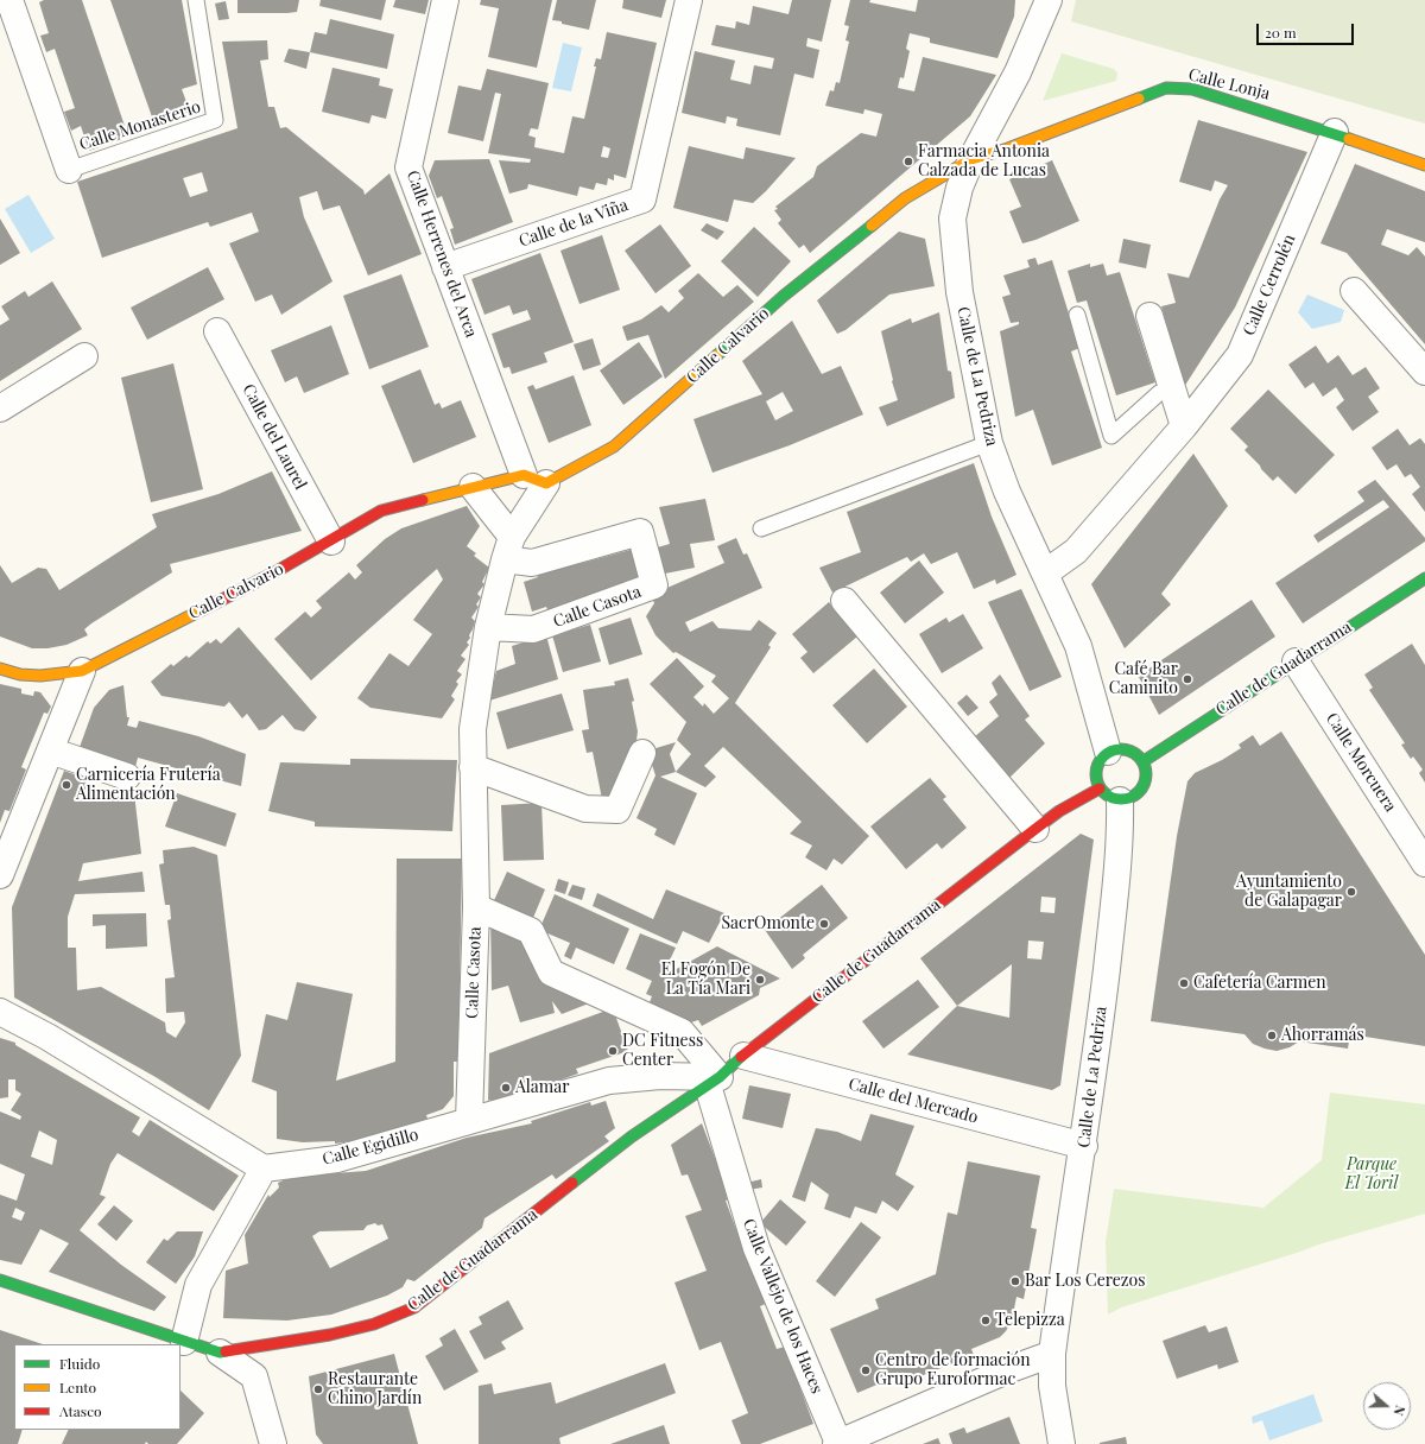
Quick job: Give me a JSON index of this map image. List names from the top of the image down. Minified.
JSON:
{"streets":{"street":["Calle Lonja","Calle de la Viña","Calle Herrenes del Arca","Calle Cerrolén","Calle Calvario","Calle de La Pedriza","Calle del Laurel","Calle Casota","Calle de Guadarrama","Calle Morcuera","Calle del Mercado","Calle Egidillo","Calle Vallejo de los Haces"],"lane":["Calle Monasterio"]},"crossings":[["Calle Lonja","Calle Cerrolén"],["Calle Lonja","Calle Calvario"],["Calle Lonja","Calle de La Pedriza"],["Calle de la Viña","Calle Herrenes del Arca"],["Calle Herrenes del Arca","Calle Calvario"],["Calle Herrenes del Arca","Calle Casota"],["Calle Cerrolén","Calle de La Pedriza"],["Calle Calvario","Calle de La Pedriza"],["Calle Calvario","Calle del Laurel"],["Calle Calvario","Calle Casota"],["Calle de La Pedriza","Calle de Guadarrama"],["Calle de La Pedriza","Calle del Mercado"],["Calle Casota","Calle Egidillo"],["Calle de Guadarrama","Calle Morcuera"],["Calle de Guadarrama","Calle del Mercado"],["Calle de Guadarrama","Calle Egidillo"],["Calle de Guadarrama","Calle Vallejo de los Haces"],["Calle Egidillo","Calle Vallejo de los Haces"]],"parks":["Parque El Toril"],"places":["Farmacia Antonia Calzada de Lucas","Café Bar Caminito","Carnicería Frutería Alimentación","Ayuntamiento de Galapagar","SacrOmonte","El Fogón De La Tía Mari","Cafetería Carmen","Ahorramás","DC Fitness Center","Alamar","Bar Los Cerezos","Telepizza","Centro de formación Grupo Euroformac","Restaurante Chino Jardín"],"legend":["Fluido","Lento","Atasco"],"scale_bar":"20 m","north":"right"}
